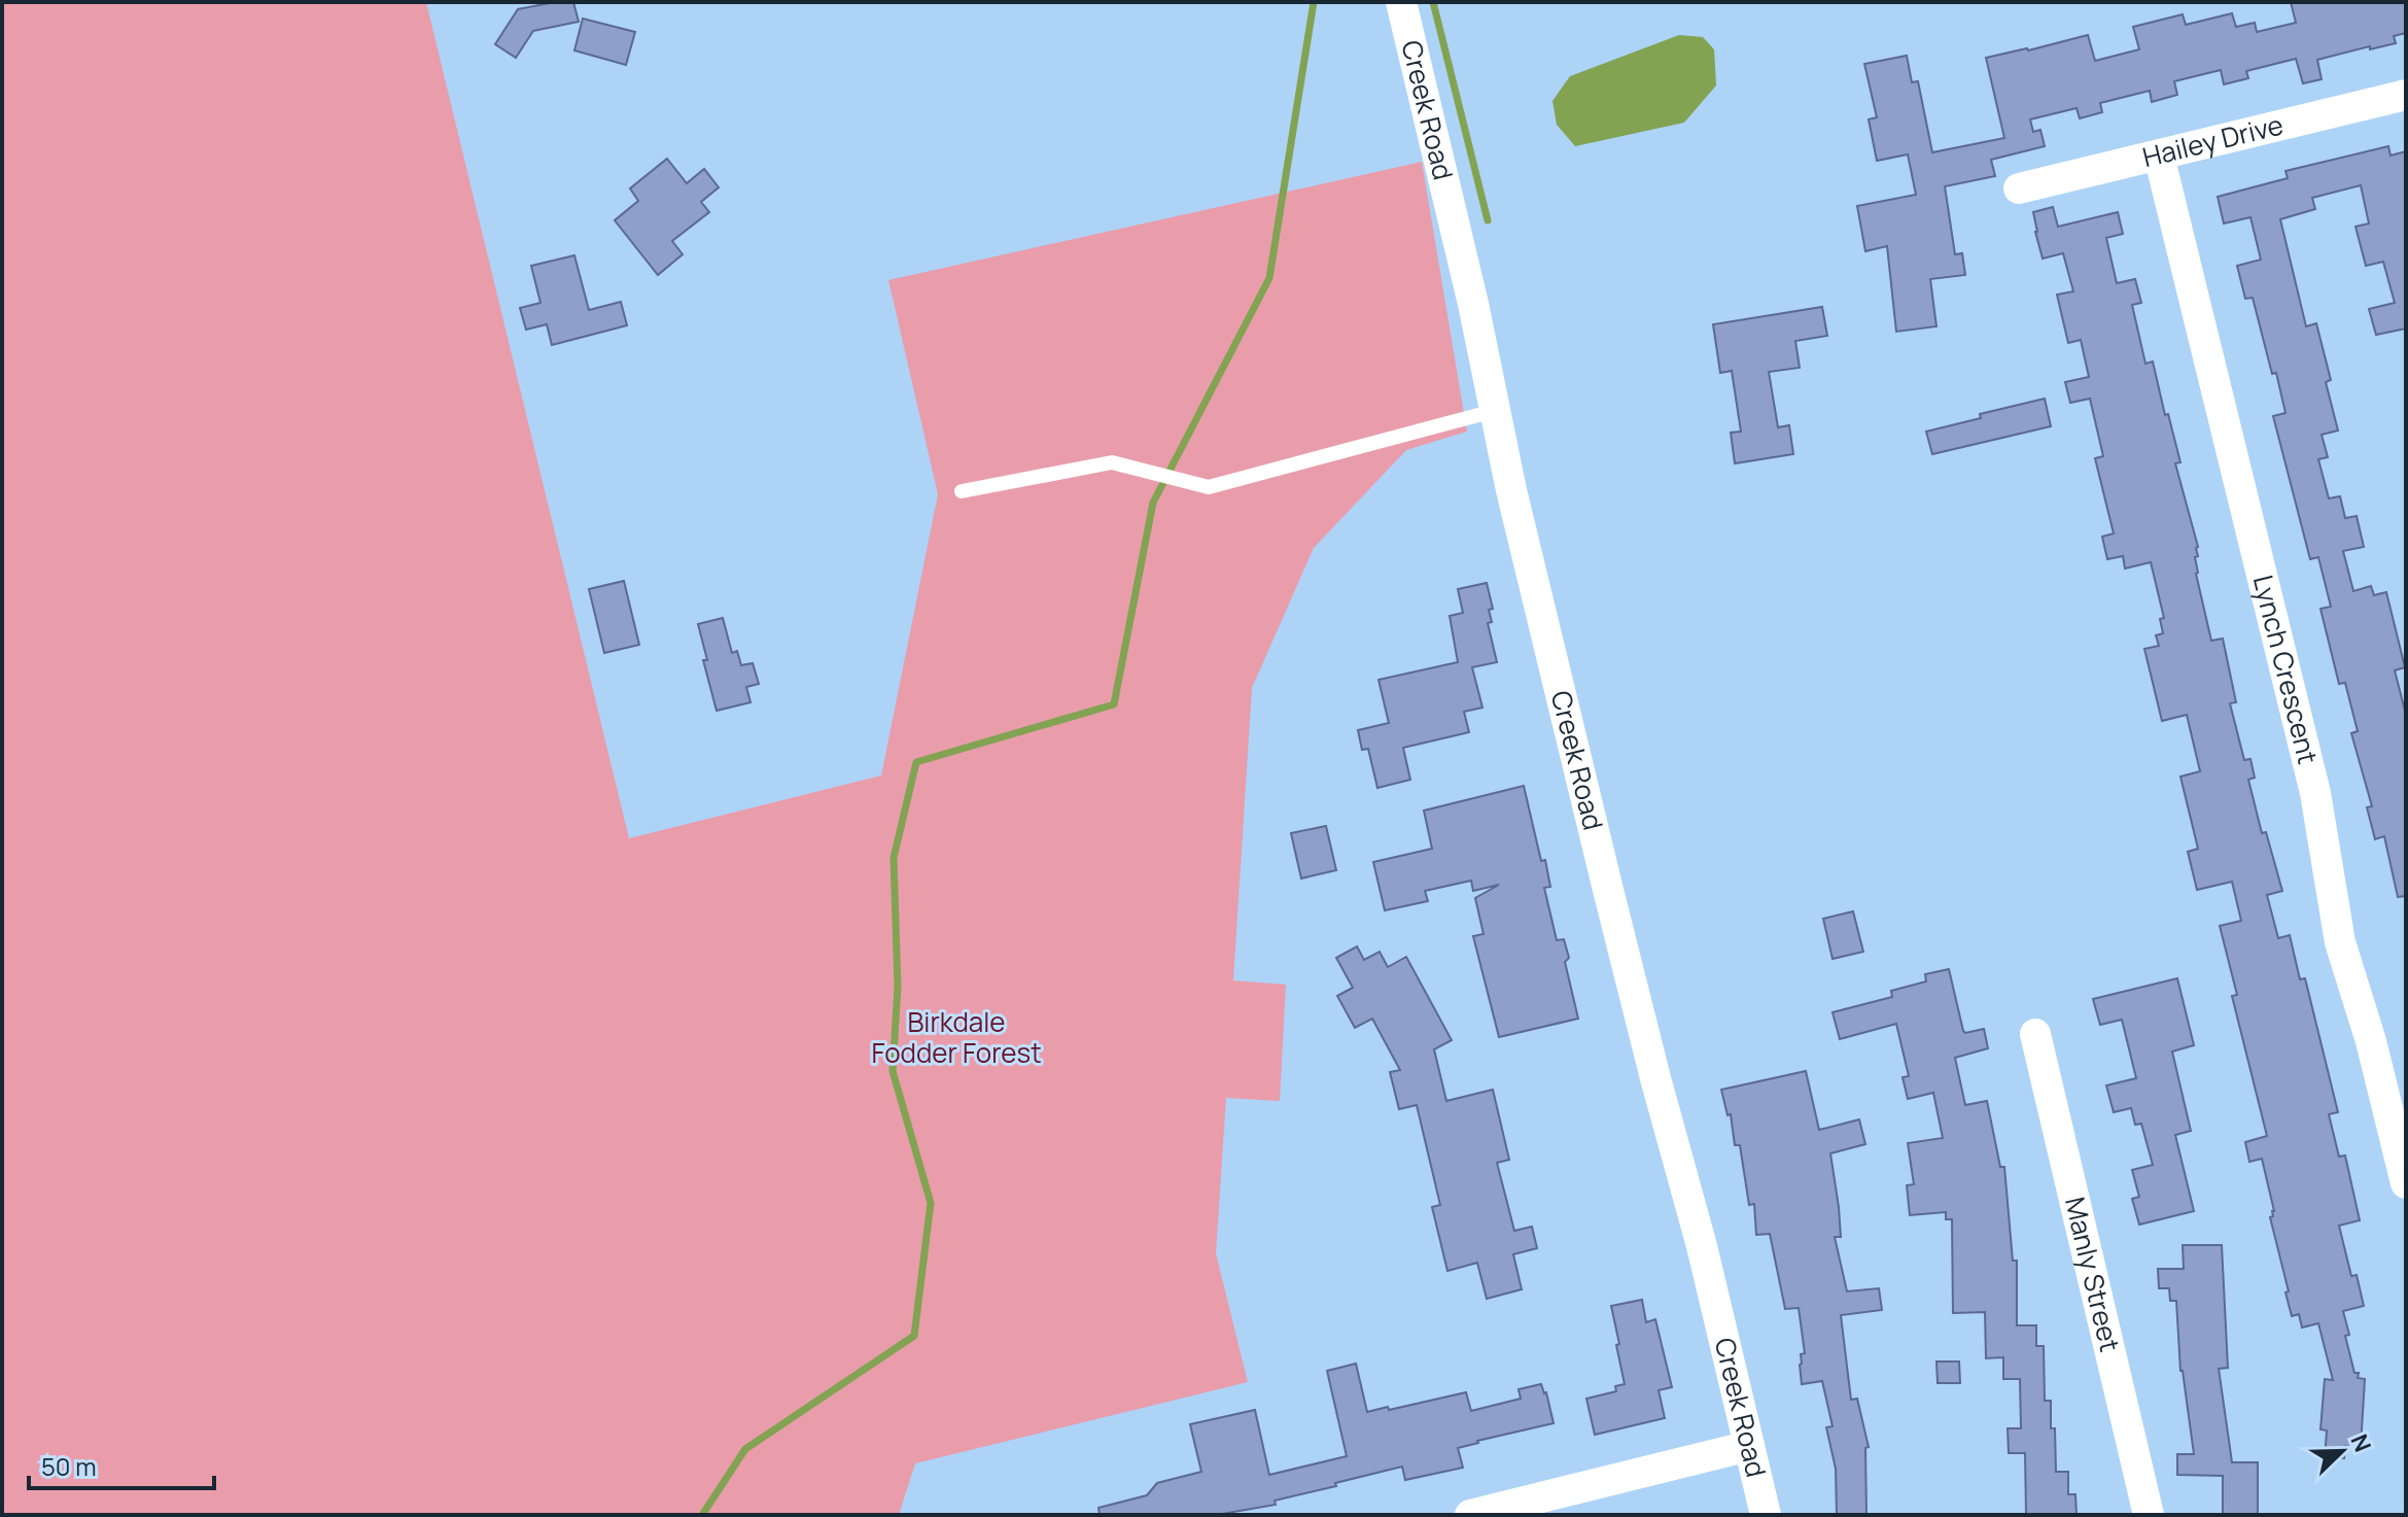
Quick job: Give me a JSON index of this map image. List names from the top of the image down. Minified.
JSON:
{"streets":{"street":["Creek Road","Hailey Drive","Lynch Crescent","Manly Street"]},"crossings":[["Hailey Drive","Lynch Crescent"]],"parks":["Birkdale Fodder Forest"],"scale_bar":"50 m","north":"top right"}
